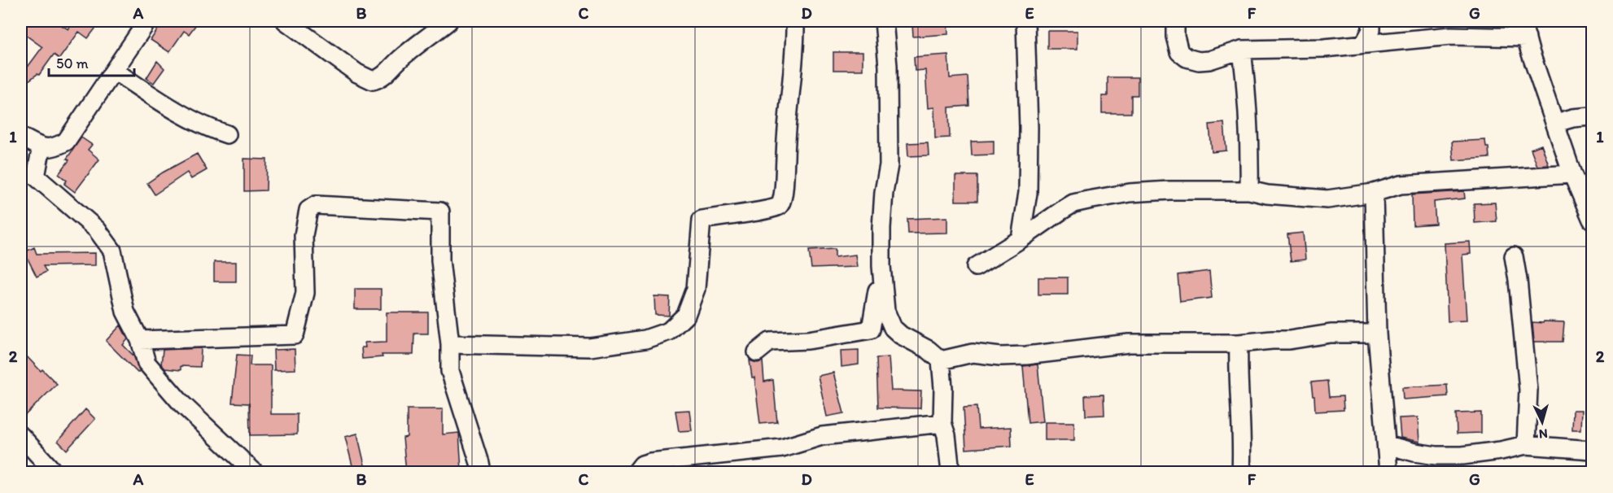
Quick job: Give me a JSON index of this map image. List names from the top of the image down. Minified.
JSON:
{"scale_bar":"50 m","north":"bottom","grid":{"columns":["A","B","C","D","E","F","G"],"rows":["1","2"]}}
